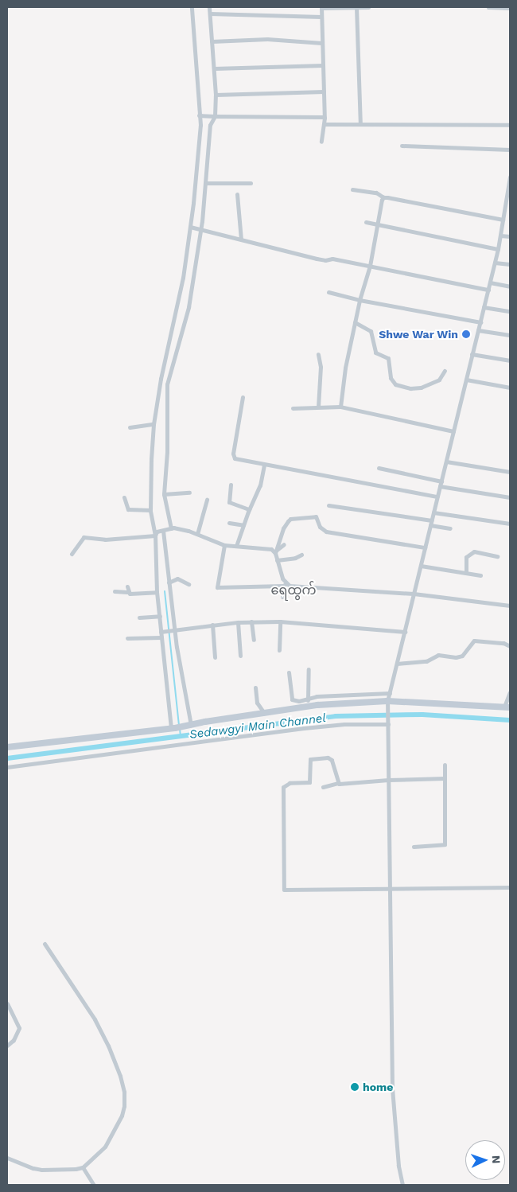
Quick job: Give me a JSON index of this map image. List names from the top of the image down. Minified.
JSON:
{"districts":["ရေထွက်"],"water":["Sedawgyi Main Channel"],"places":["Shwe War Win","home"],"north":"right"}
